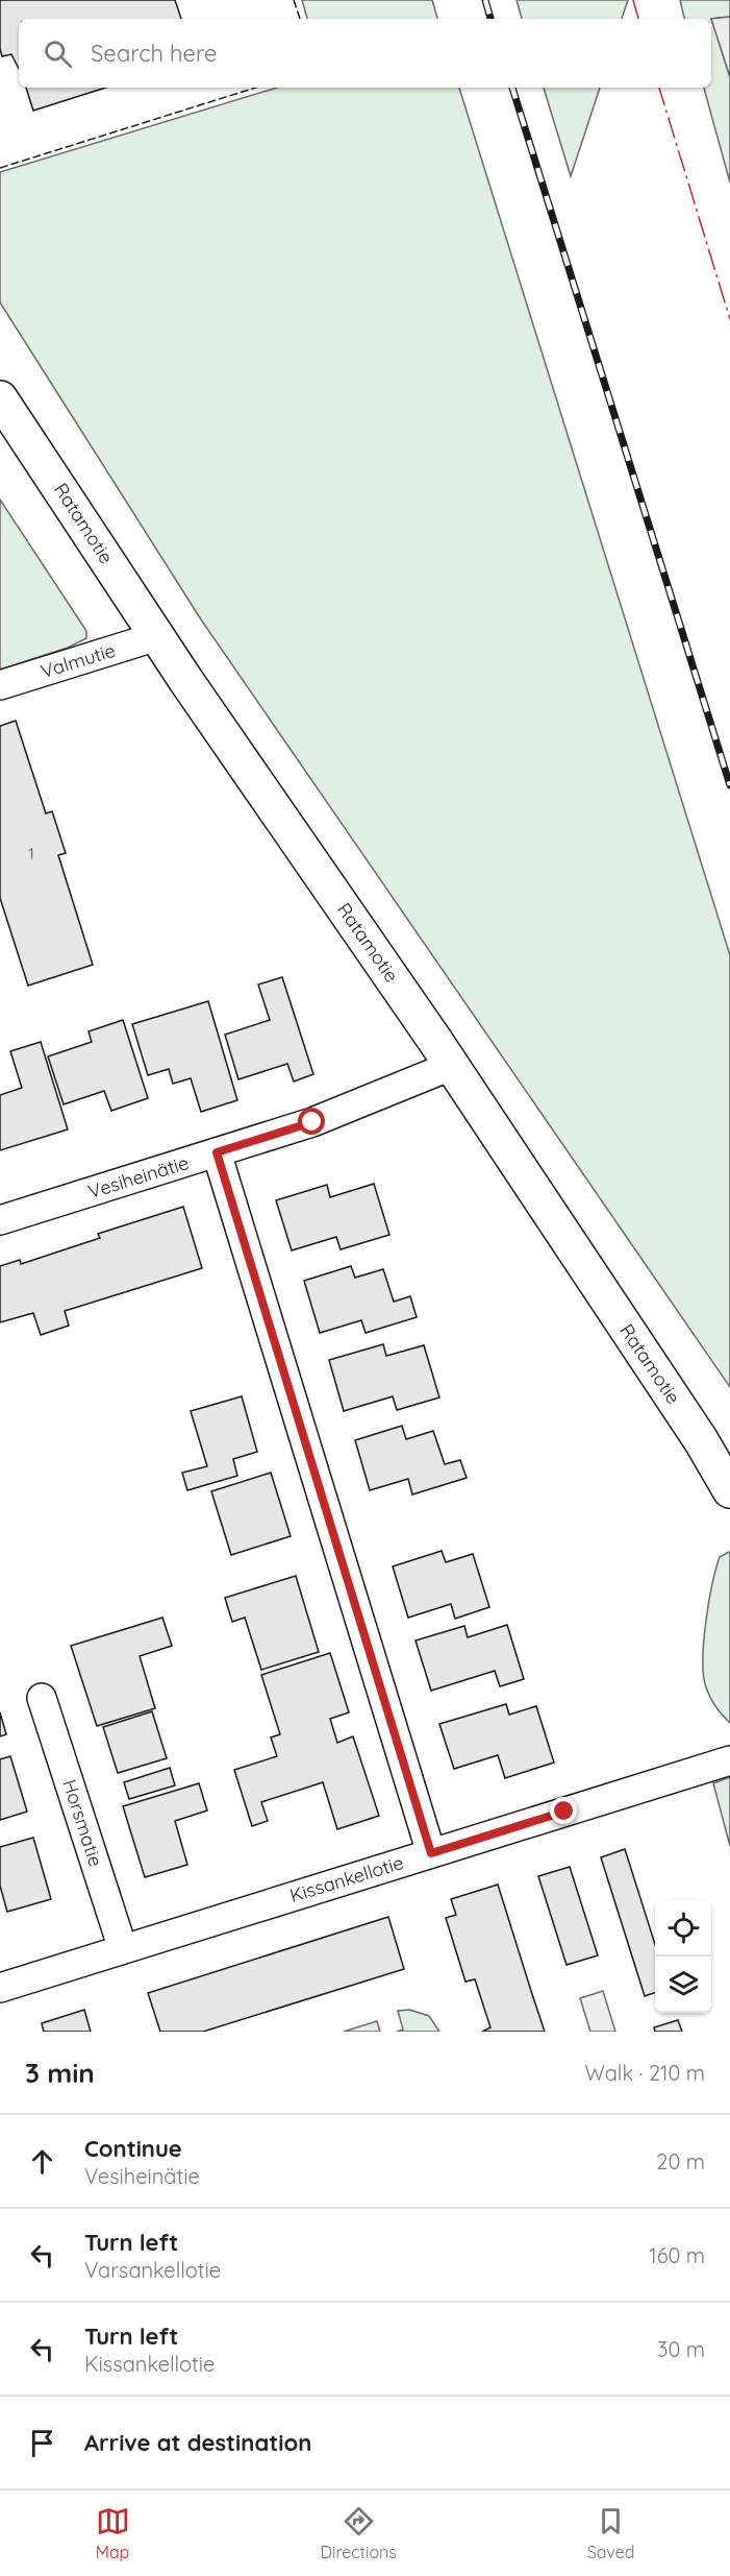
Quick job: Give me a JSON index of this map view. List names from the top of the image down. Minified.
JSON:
{"streets":{"street":["Ratamotie","Valmutie","Vesiheinätie","Horsmatie","Kissankellotie"]},"crossings":[["Ratamotie","Valmutie"],["Ratamotie","Vesiheinätie"],["Horsmatie","Kissankellotie"]],"house_numbers":["1"],"page":{"search":"Search here","heading":["3 min","Walk · 210 m"],"list":[["Continue","Vesiheinätie","20 m"],["Turn left","Varsankellotie","160 m"],["Turn left","Kissankellotie","30 m"],"Arrive at destination"],"nav":["Map","Directions","Saved"]}}
